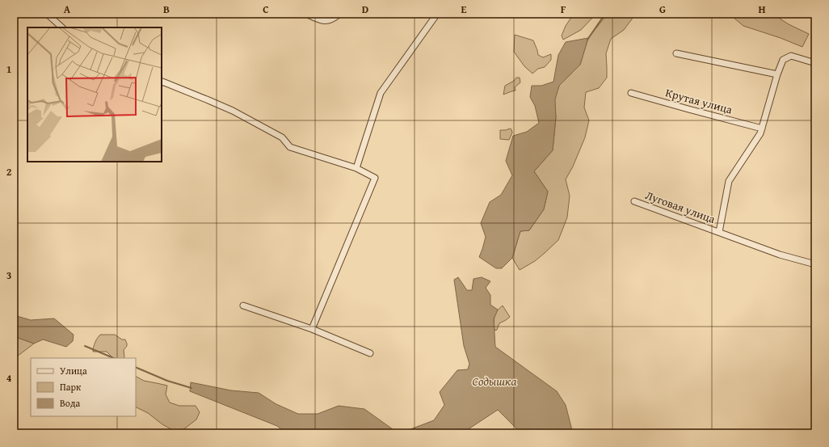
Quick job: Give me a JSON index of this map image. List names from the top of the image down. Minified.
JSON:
{"streets":{"street":["Крутая улица","Луговая улица"]},"crossings":[["Крутая улица","Луговая улица"]],"water":["Содышка"],"legend":["Улица","Парк","Вода"],"grid":{"columns":["A","B","C","D","E","F","G","H"],"rows":["1","2","3","4"]}}
